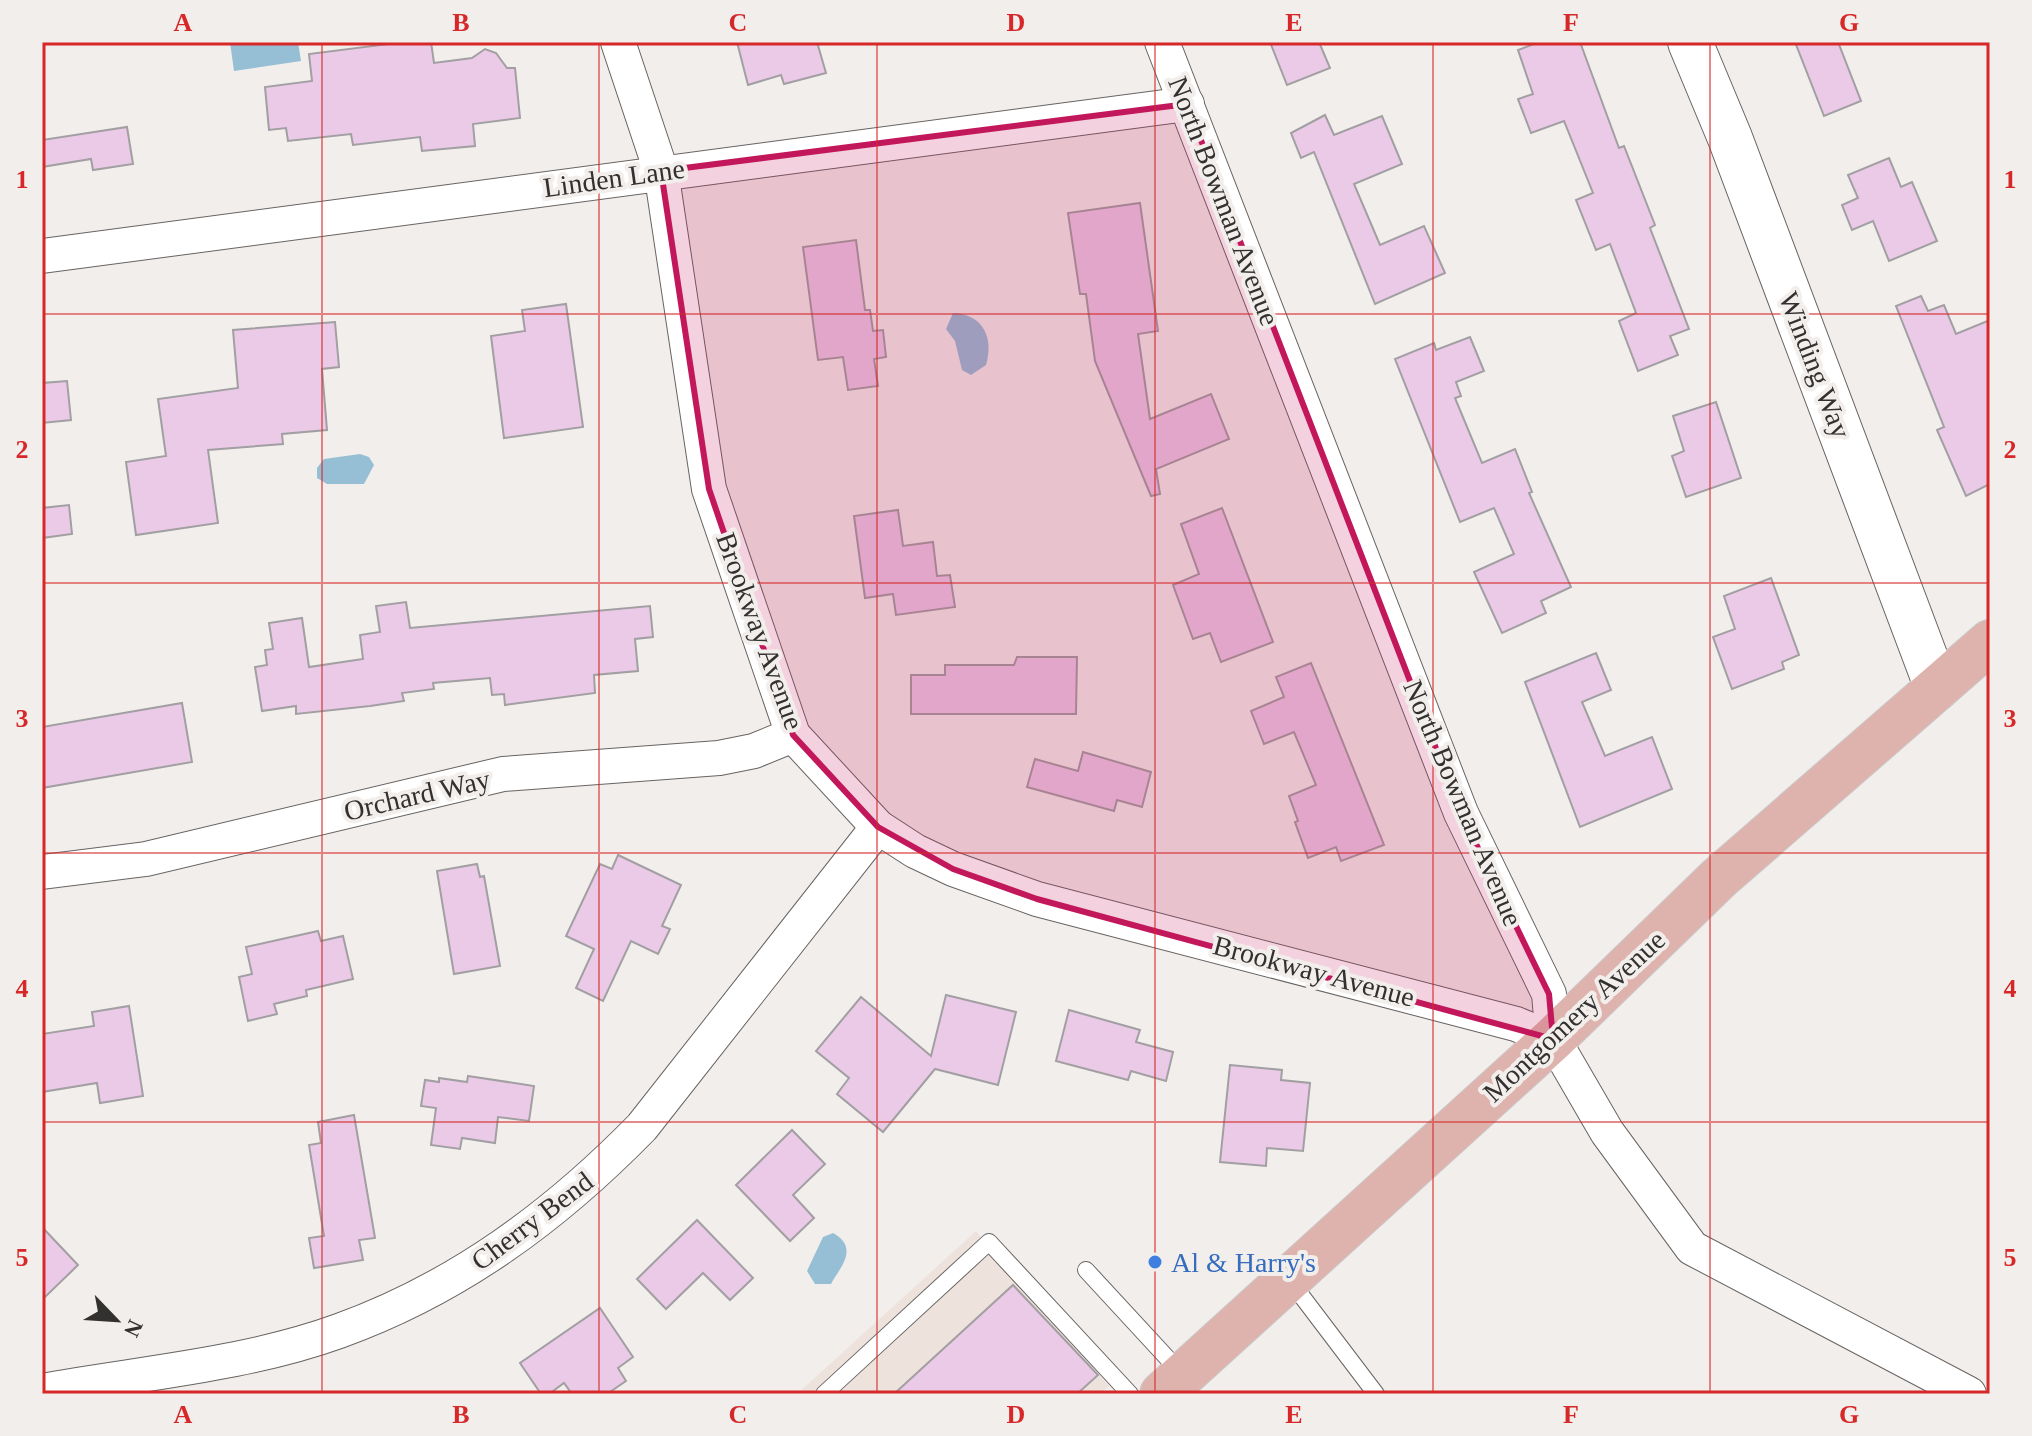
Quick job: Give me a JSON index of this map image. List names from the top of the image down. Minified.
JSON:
{"streets":{"main road":["Montgomery Avenue"],"street":["Linden Lane","North Bowman Avenue","Winding Way","Brookway Avenue","Orchard Way","Cherry Bend"]},"crossings":[["Linden Lane","North Bowman Avenue"],["Linden Lane","Brookway Avenue"],["North Bowman Avenue","Brookway Avenue"],["North Bowman Avenue","Montgomery Avenue"],["Winding Way","Montgomery Avenue"],["Brookway Avenue","Orchard Way"],["Brookway Avenue","Montgomery Avenue"],["Brookway Avenue","Cherry Bend"]],"places":["Al & Harry's"],"north":"bottom right","grid":{"columns":["A","B","C","D","E","F","G"],"rows":["1","2","3","4","5"]}}
